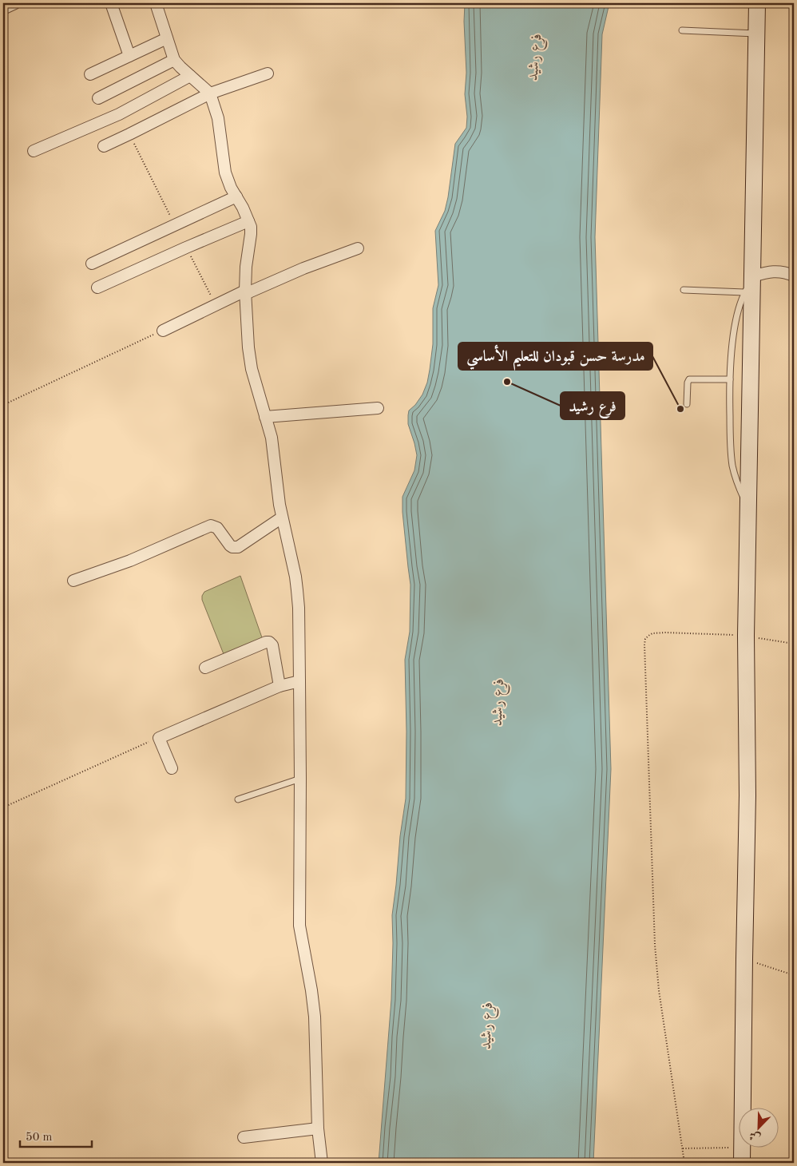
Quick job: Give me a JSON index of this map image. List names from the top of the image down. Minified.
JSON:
{"water":["فرع رشيد"],"places":["فرع رشيد","مدرسة حسن قبودان للتعليم الأساسي"],"scale_bar":"50 m","north":"bottom left"}
